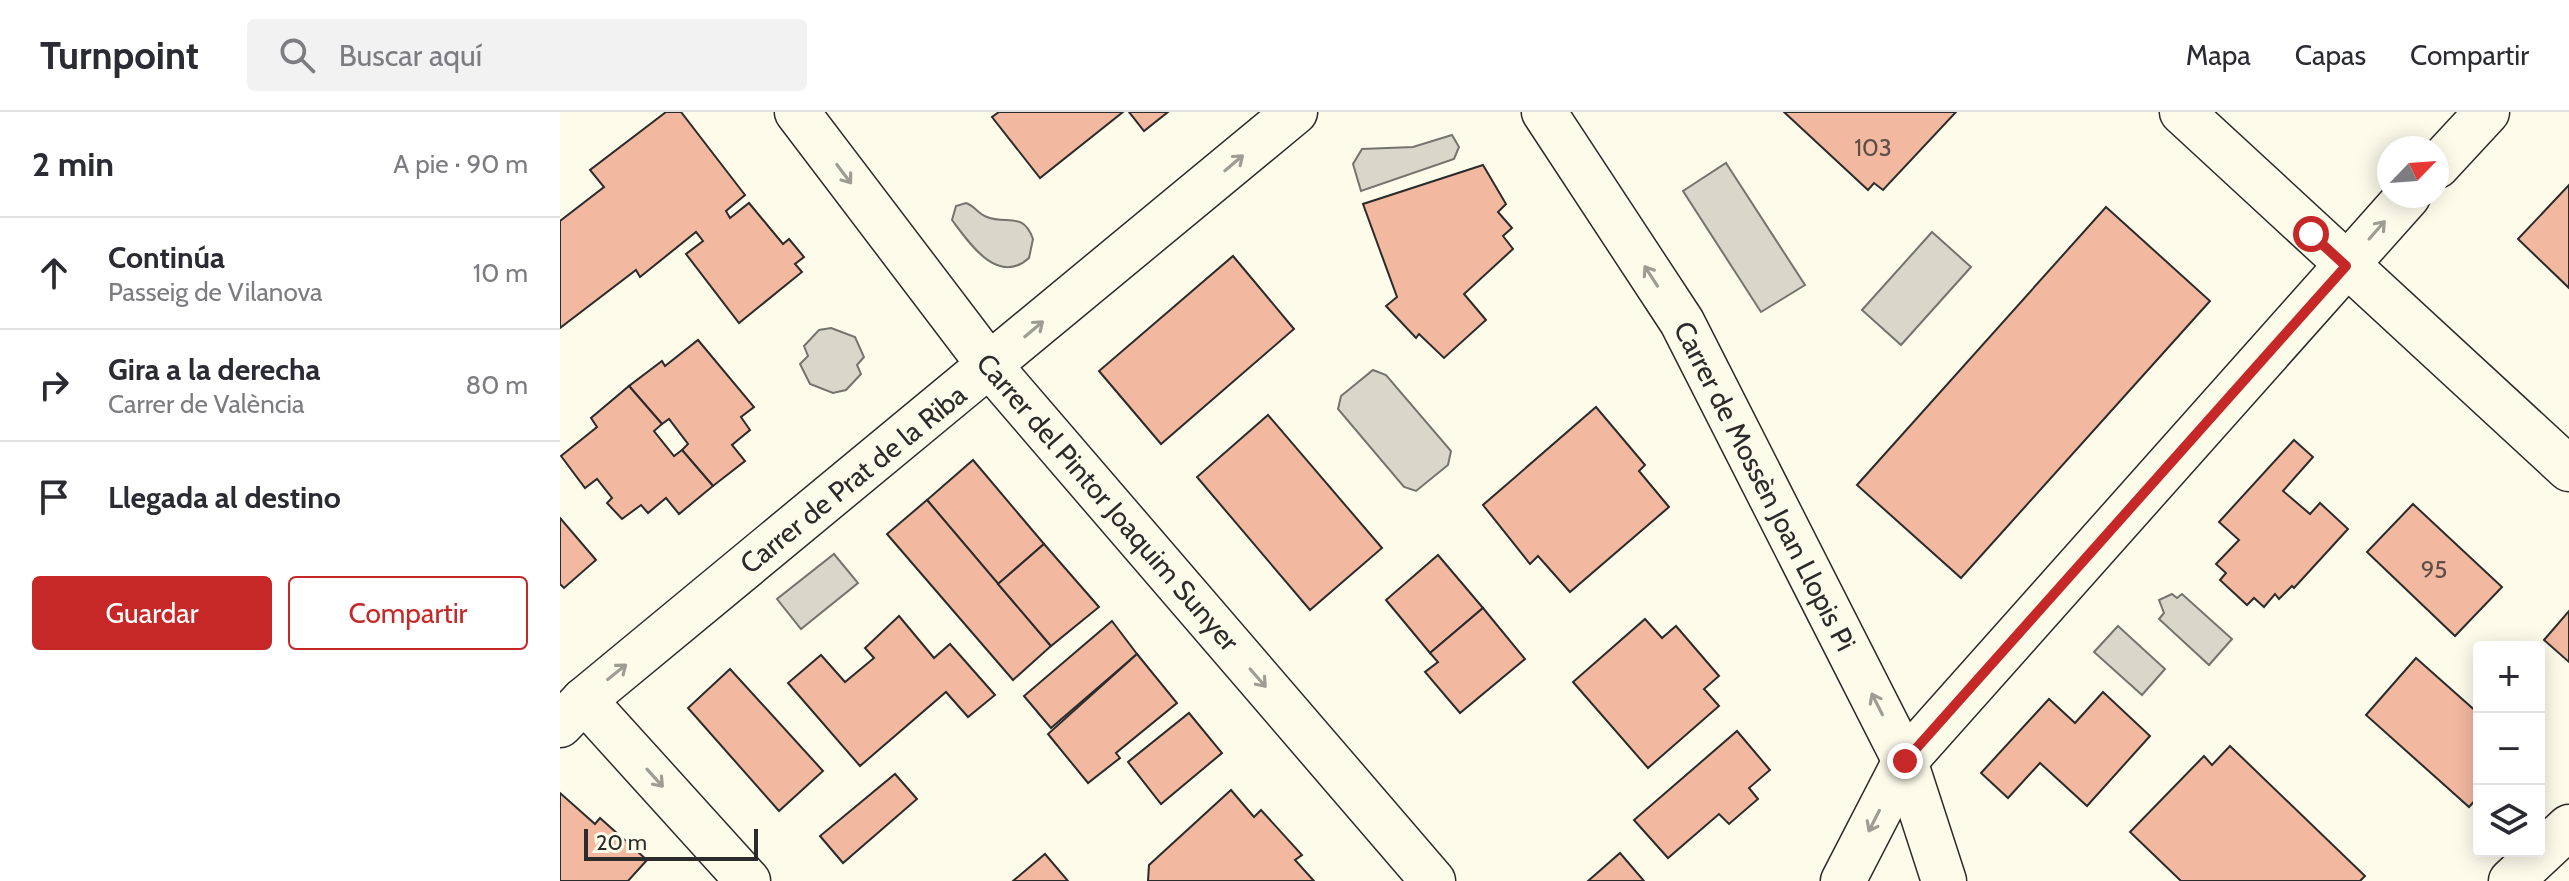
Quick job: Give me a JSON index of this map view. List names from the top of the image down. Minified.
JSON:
{"streets":{"street":["Carrer de Prat de la Riba","Carrer de Mossèn Joan Llopis Pi","Carrer del Pintor Joaquim Sunyer"]},"crossings":[["Carrer de Prat de la Riba","Carrer del Pintor Joaquim Sunyer"]],"one_way":["Carrer de Prat de la Riba","Carrer de Mossèn Joan Llopis Pi","Carrer del Pintor Joaquim Sunyer"],"house_numbers":["103","95"],"scale_bar":"20 m","north":"top right","page":{"header":"Turnpoint","search":"Buscar aquí","nav":["Mapa","Capas","Compartir"],"heading":["2 min","A pie · 90 m"],"list":[["Continúa","Passeig de Vilanova","10 m"],["Gira a la derecha","Carrer de València","80 m"],"Llegada al destino"],"buttons":["Guardar","Compartir"],"map_buttons":["+","−"],"scale":"20 m"}}
